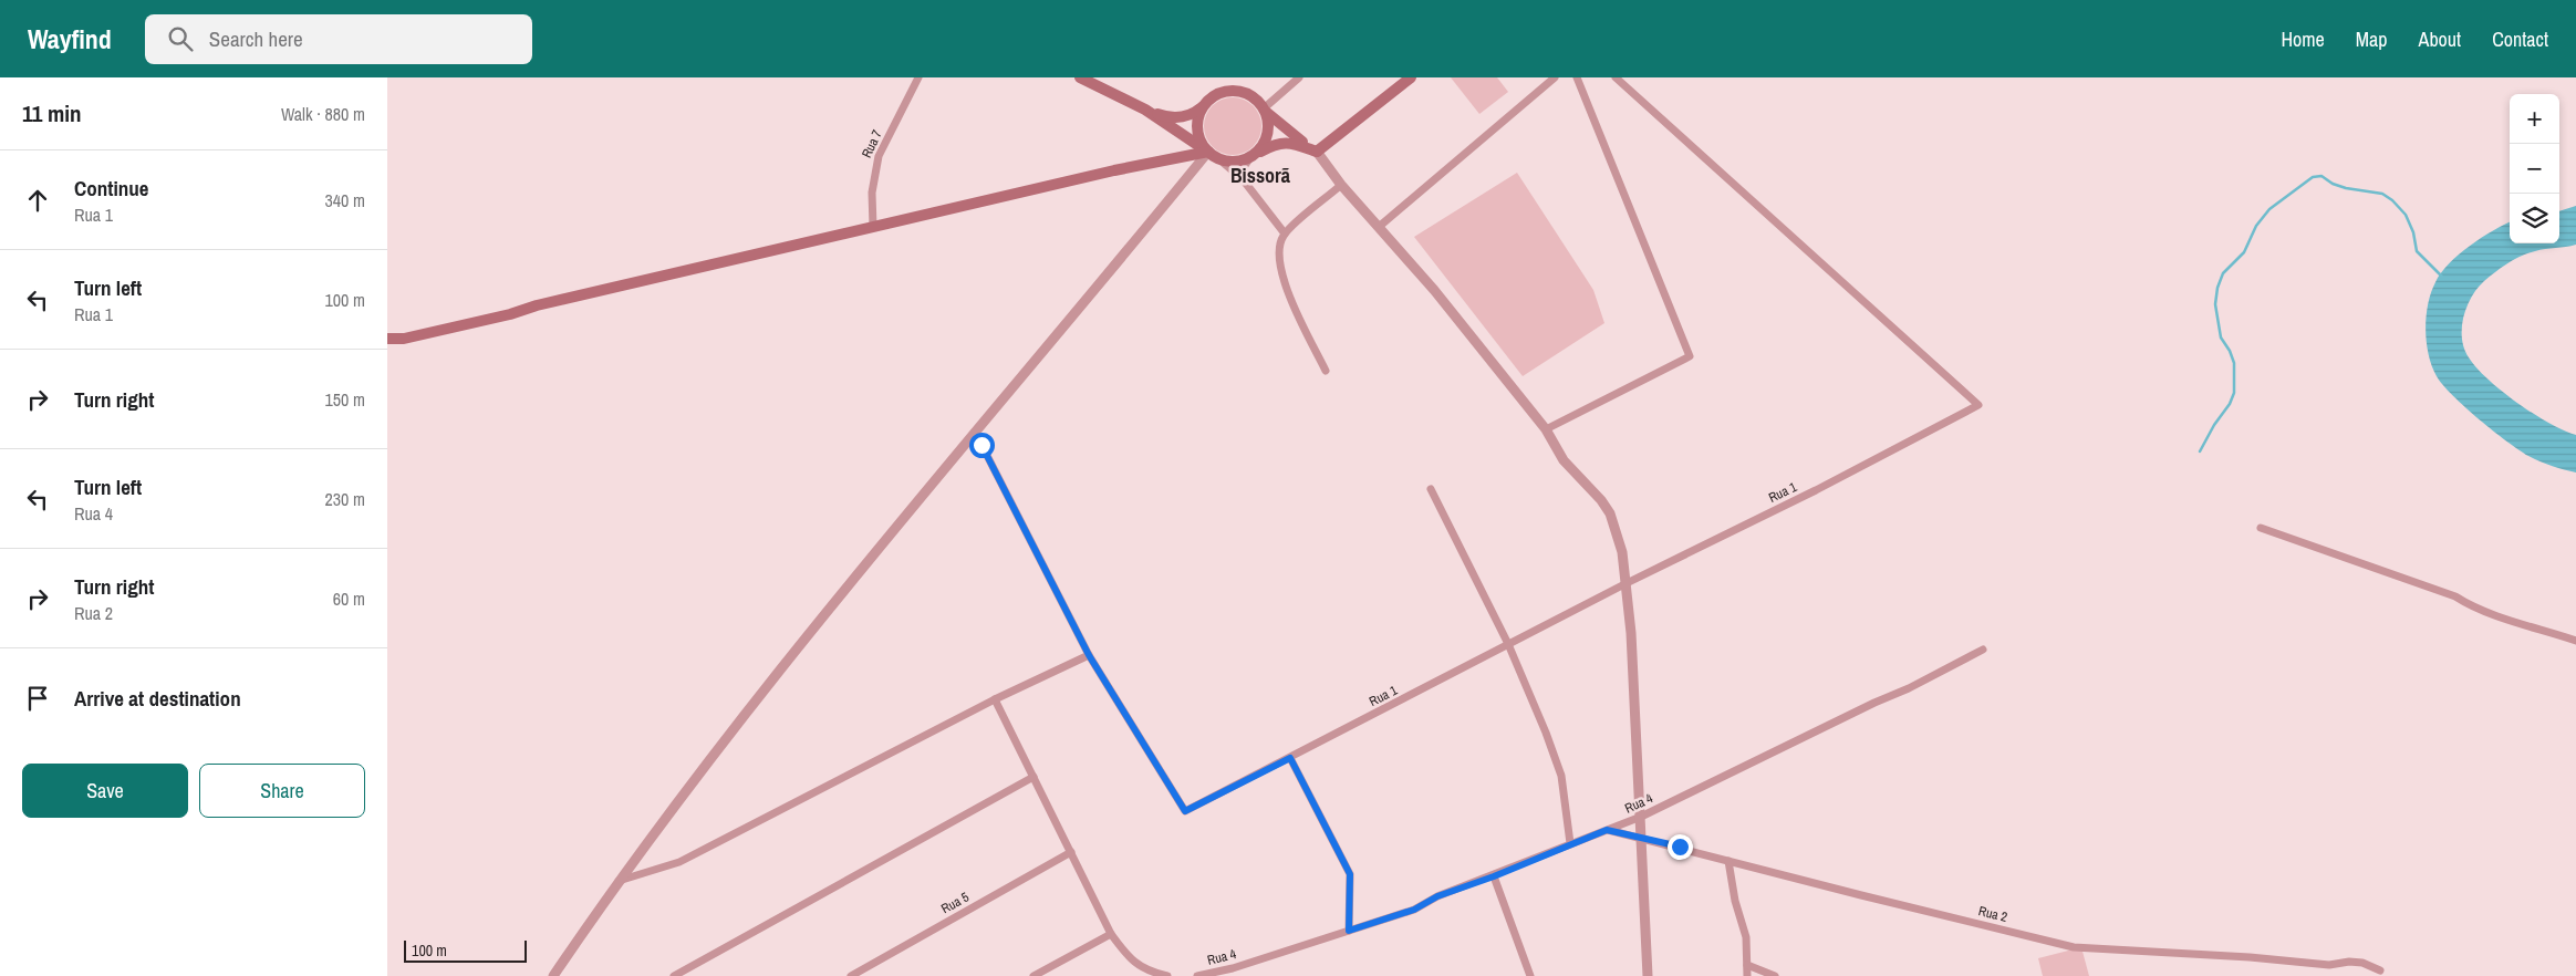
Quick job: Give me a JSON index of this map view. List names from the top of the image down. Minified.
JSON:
{"streets":{"street":["Rua 7","Rua 1","Rua 4","Rua 5","Rua 2"]},"crossings":[["Rua 4","Rua 2"]],"districts":["Bissorã"],"scale_bar":"100 m","page":{"header":"Wayfind","search":"Search here","nav":["Home","Map","About","Contact"],"heading":["11 min","Walk · 880 m"],"map_buttons":["+","−"],"list":[["Continue","Rua 1","340 m"],["Turn left","Rua 1","100 m"],["Turn right","150 m"],["Turn left","Rua 4","230 m"],["Turn right","Rua 2","60 m"],"Arrive at destination"],"buttons":["Save","Share"],"scale":"100 m"}}
